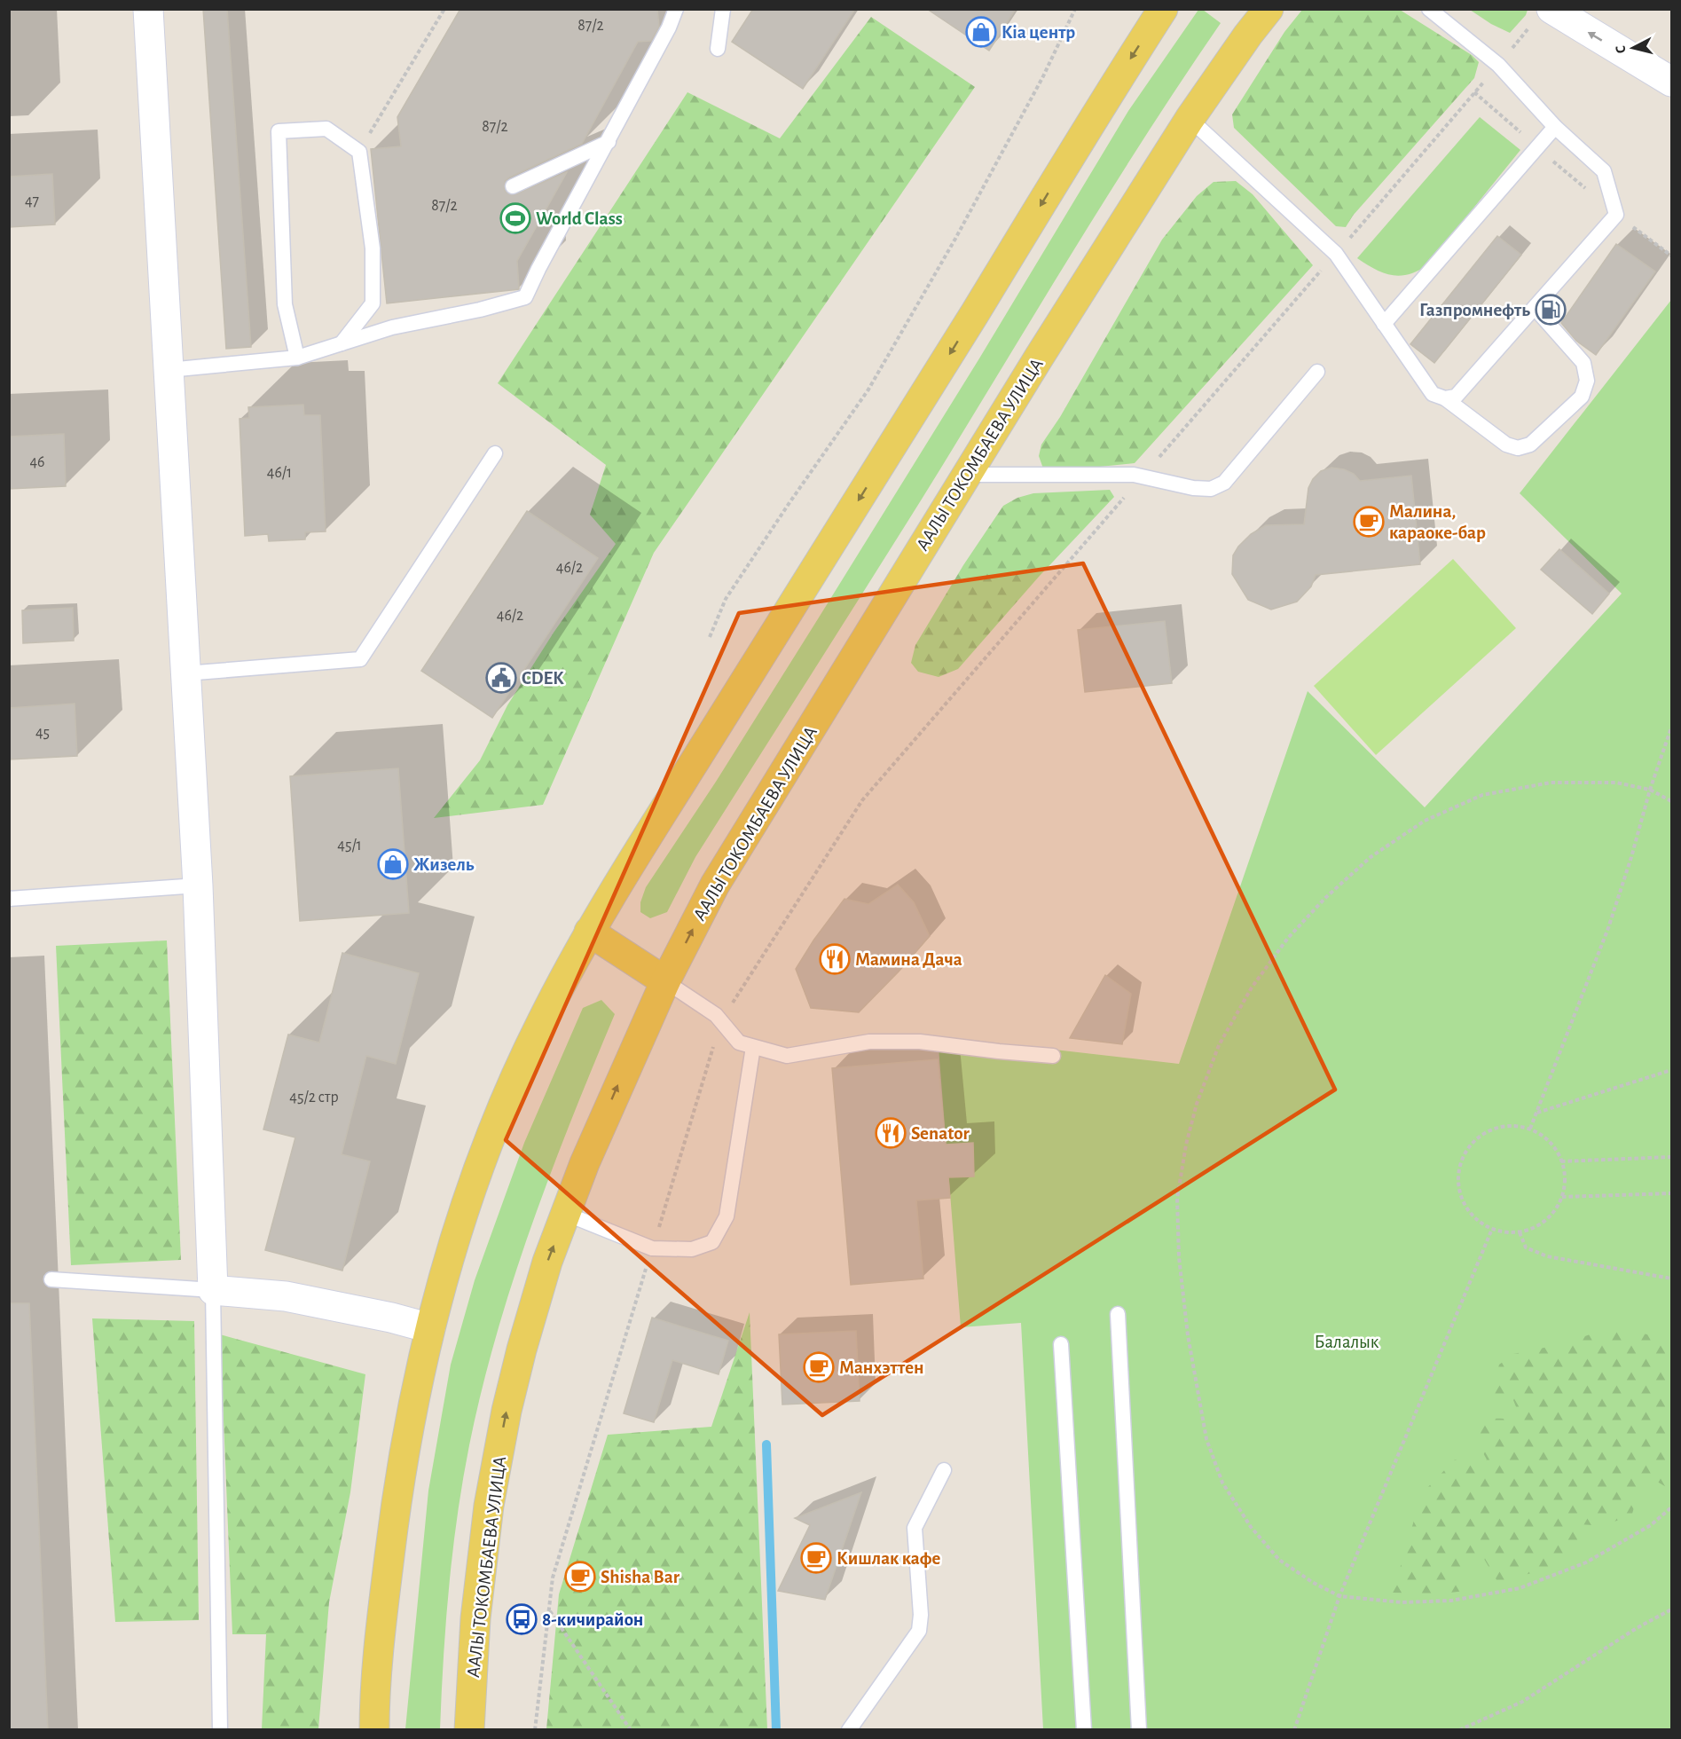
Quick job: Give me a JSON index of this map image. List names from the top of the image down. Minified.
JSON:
{"streets":{"main road":["ААЛЫ ТОКОМБАЕВА УЛИЦА"]},"parks":["Балалык"],"places":{"shop":["Kia центр","Жизель"],"sports":["World Class"],"fuel station":["Газпромнефть"],"cafe":["Малина, караоке-бар","Манхэттен","Кишлак кафе","Shisha Bar"],"public building":["CDEK"],"restaurant":["Мамина Дача","Senator"],"bus stop":["8-кичирайон"]},"house_numbers":["87/2","87/2","47","87/2","46","46/1","46/2","46/2","45","45/1","45/2 стр"],"north":"left"}
